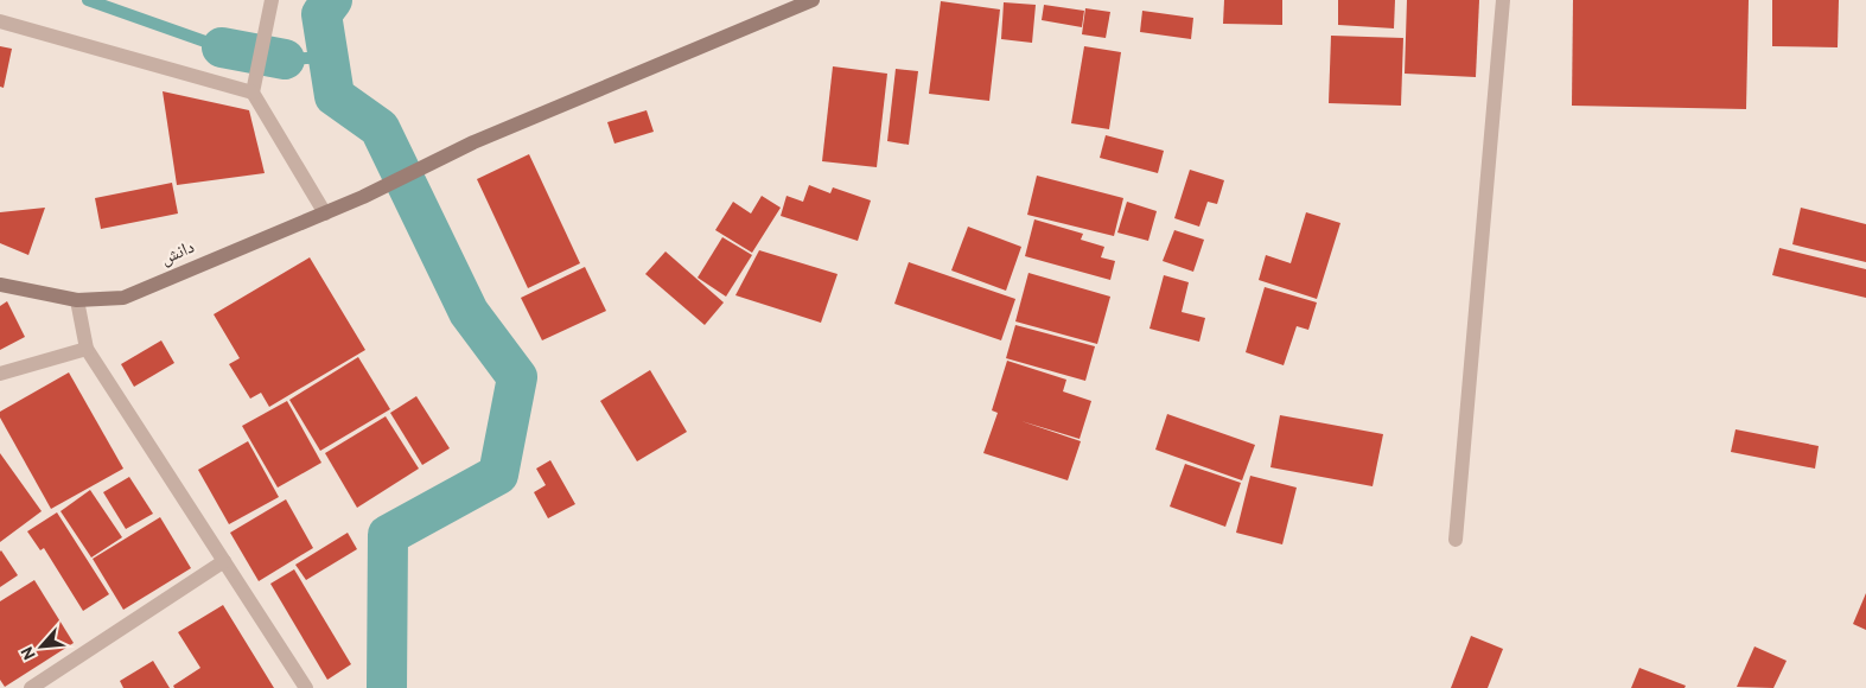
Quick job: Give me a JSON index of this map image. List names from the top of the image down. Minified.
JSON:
{"streets":{"main road":["دانش"]},"north":"bottom left"}
